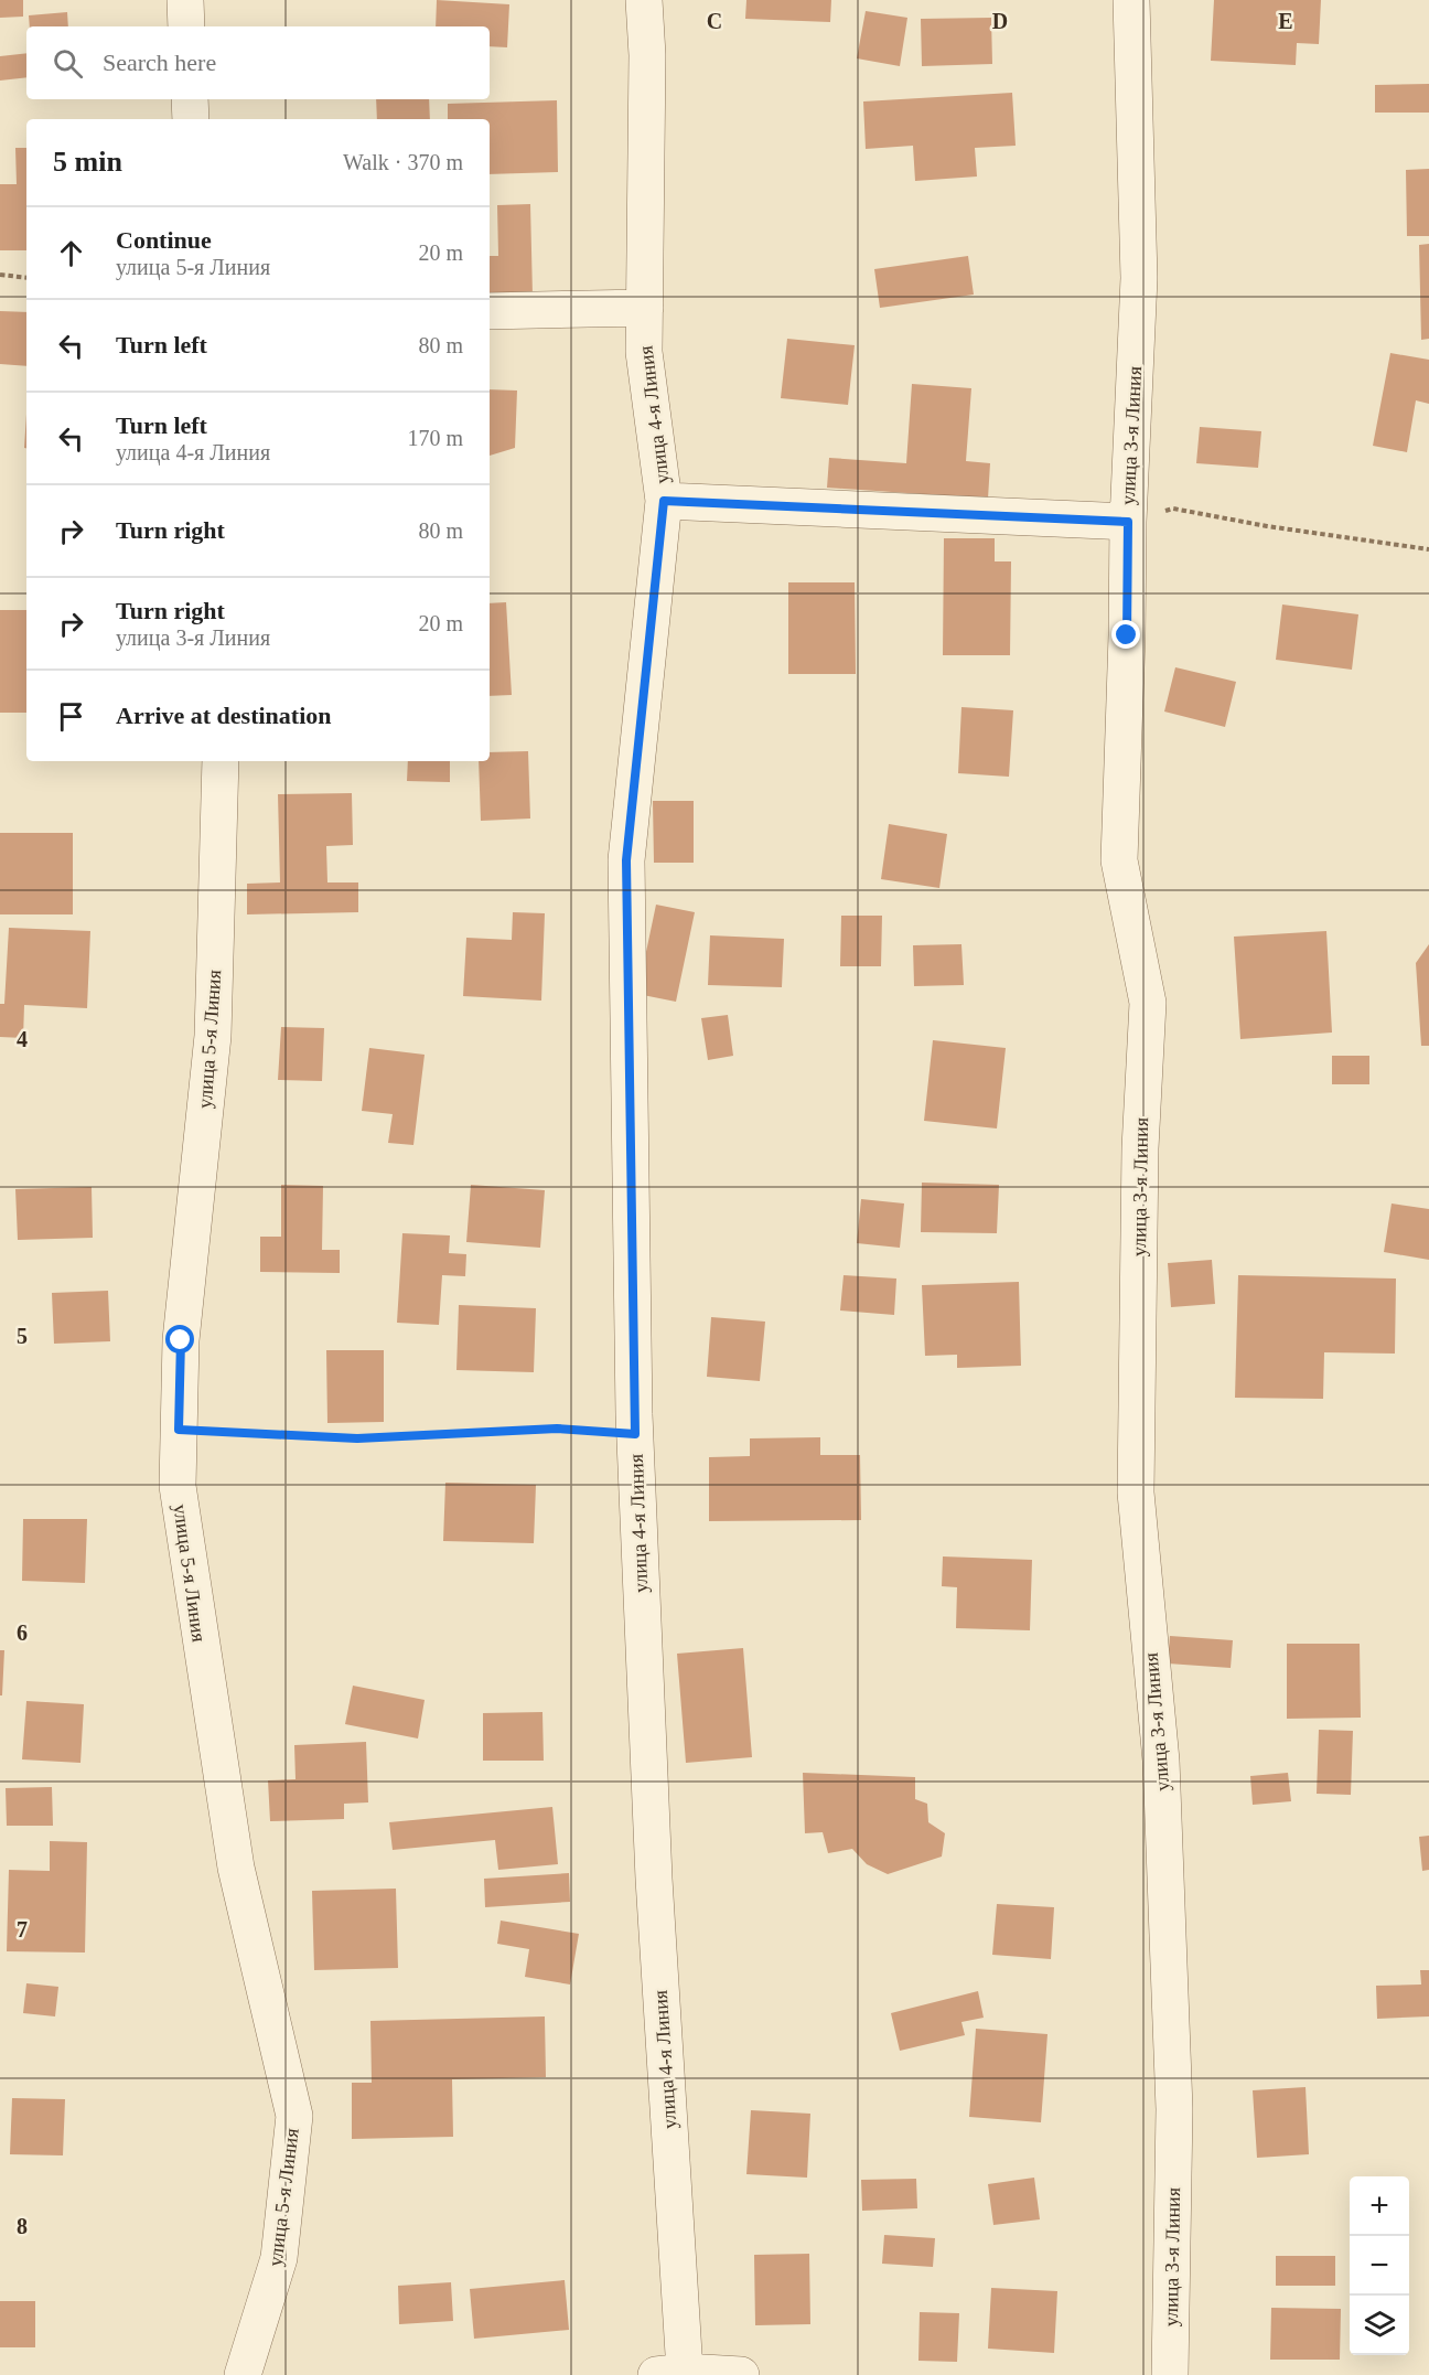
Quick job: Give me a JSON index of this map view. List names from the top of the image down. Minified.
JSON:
{"streets":{"street":["улица 4-я Линия","улица 3-я Линия","улица 5-я Линия"]},"page":{"search":"Search here","heading":["5 min","Walk · 370 m"],"list":[["Continue","улица 5-я Линия","20 m"],["Turn left","80 m"],["Turn left","улица 4-я Линия","170 m"],["Turn right","80 m"],["Turn right","улица 3-я Линия","20 m"],"Arrive at destination"],"map_buttons":["+","−"]},"grid":{"columns":["C","D","E"],"rows":["4","5","6","7","8"]}}
